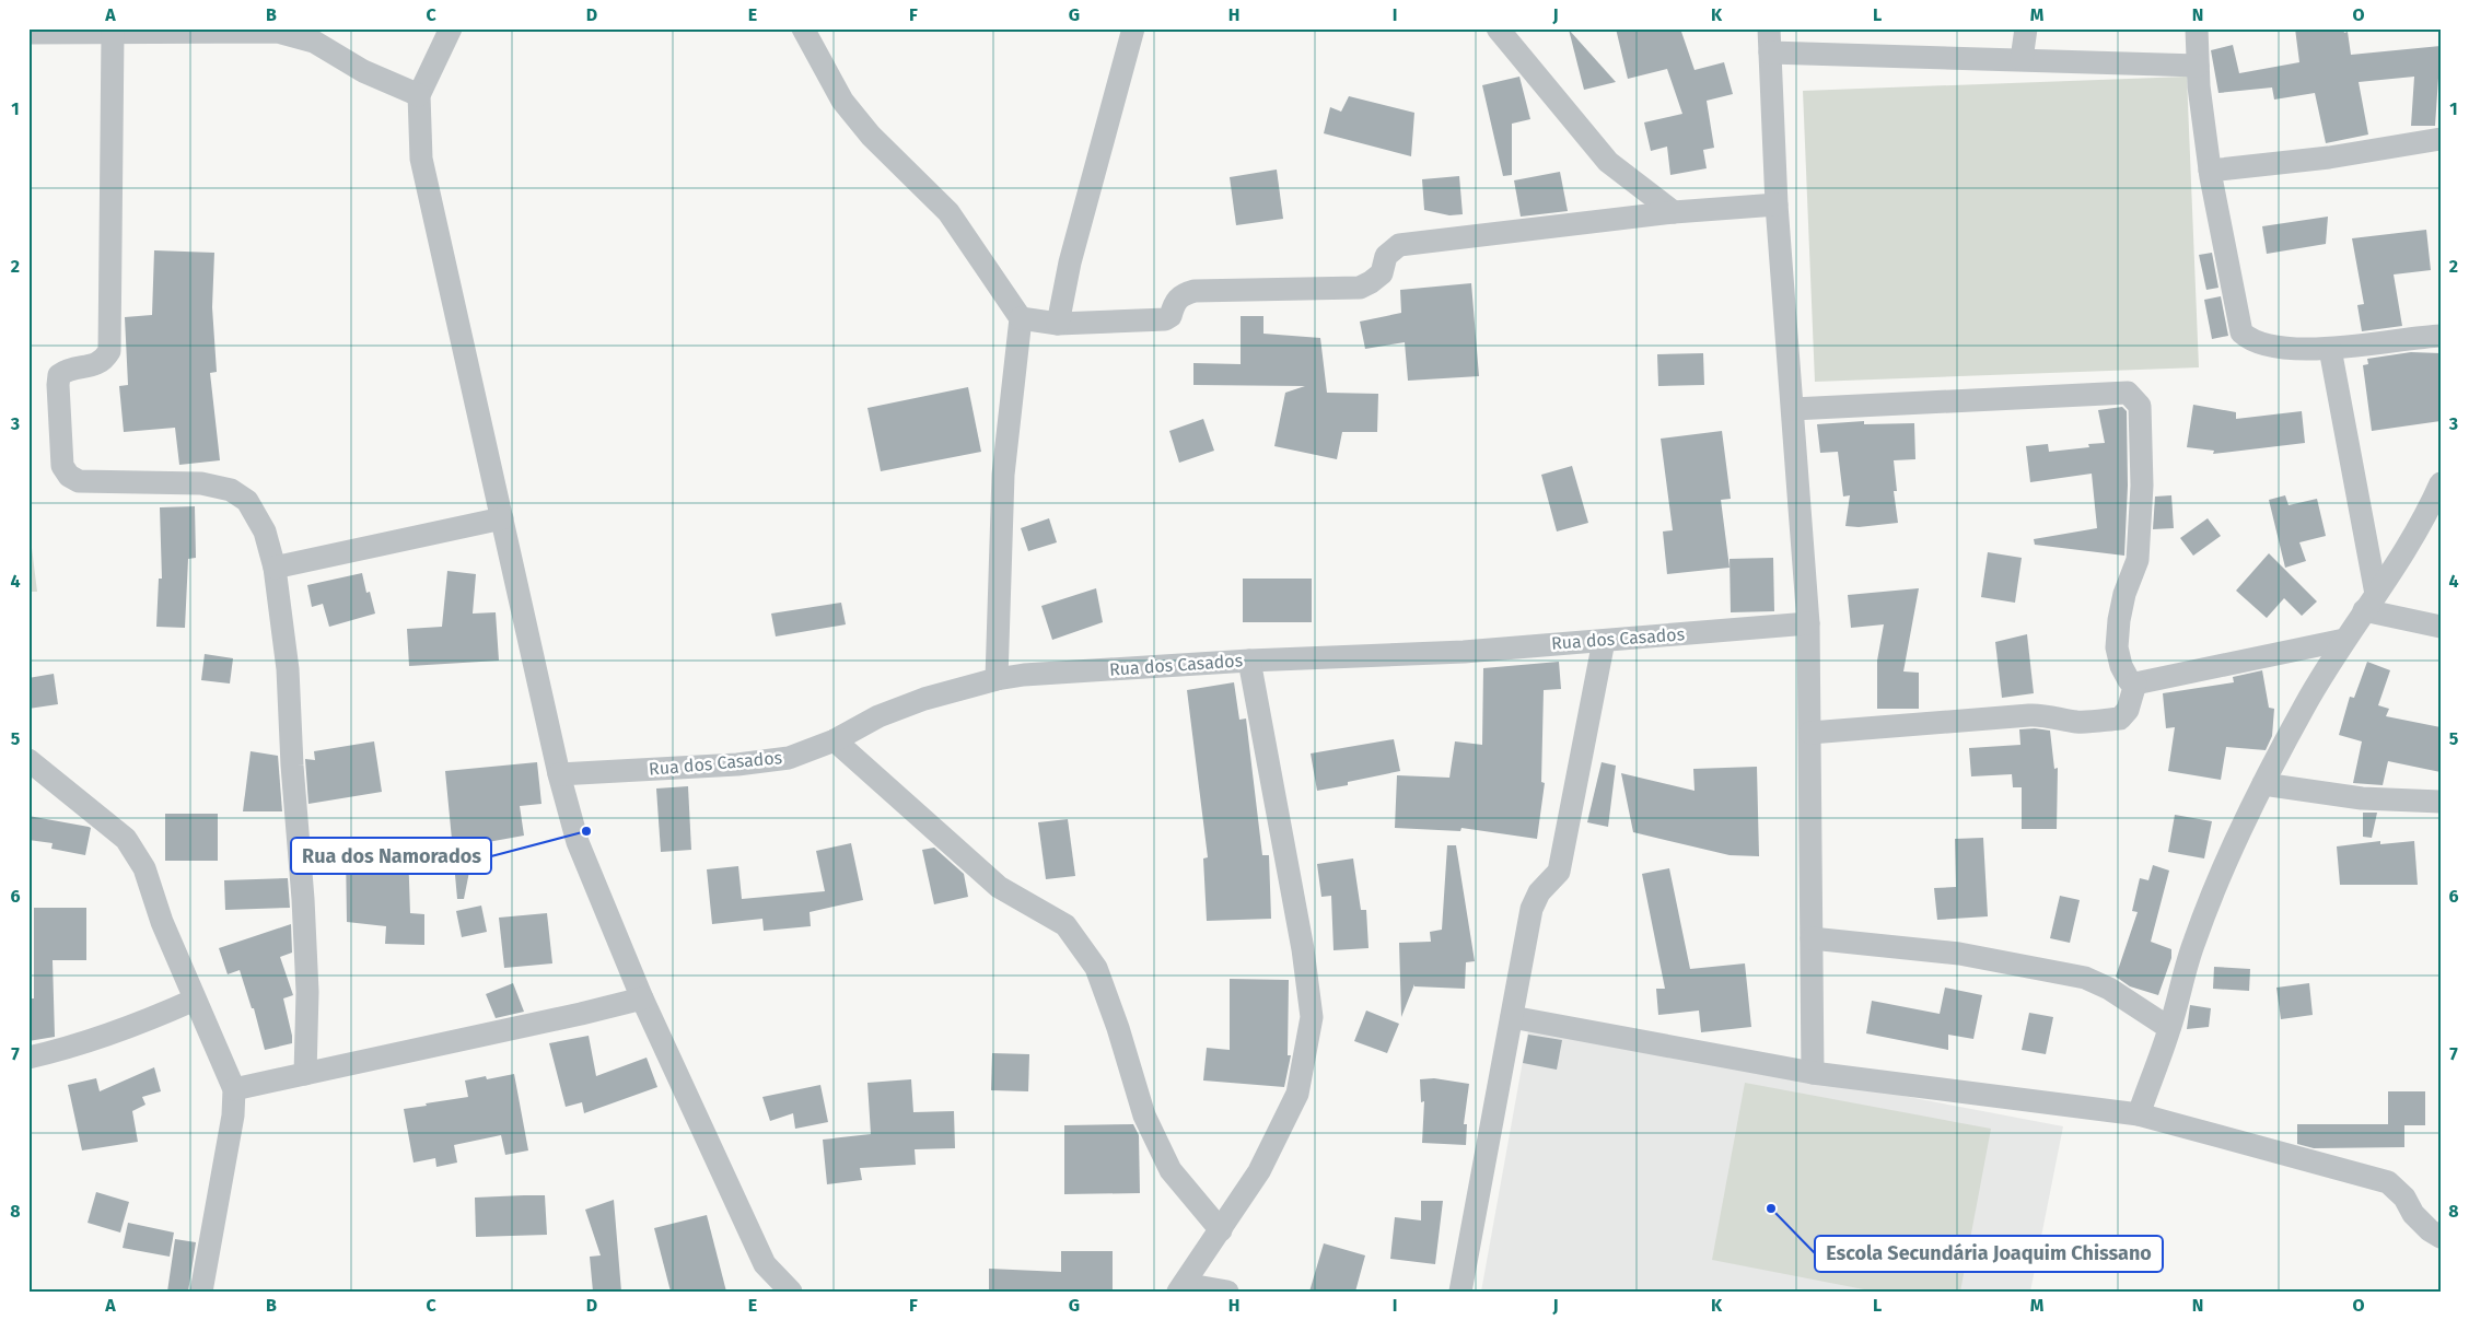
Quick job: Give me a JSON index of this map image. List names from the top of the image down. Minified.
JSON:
{"streets":{"street":["Rua dos Casados"]},"places":["Rua dos Namorados","Escola Secundária Joaquim Chissano"],"grid":{"columns":["A","B","C","D","E","F","G","H","I","J","K","L","M","N","O"],"rows":["1","2","3","4","5","6","7","8"]}}
